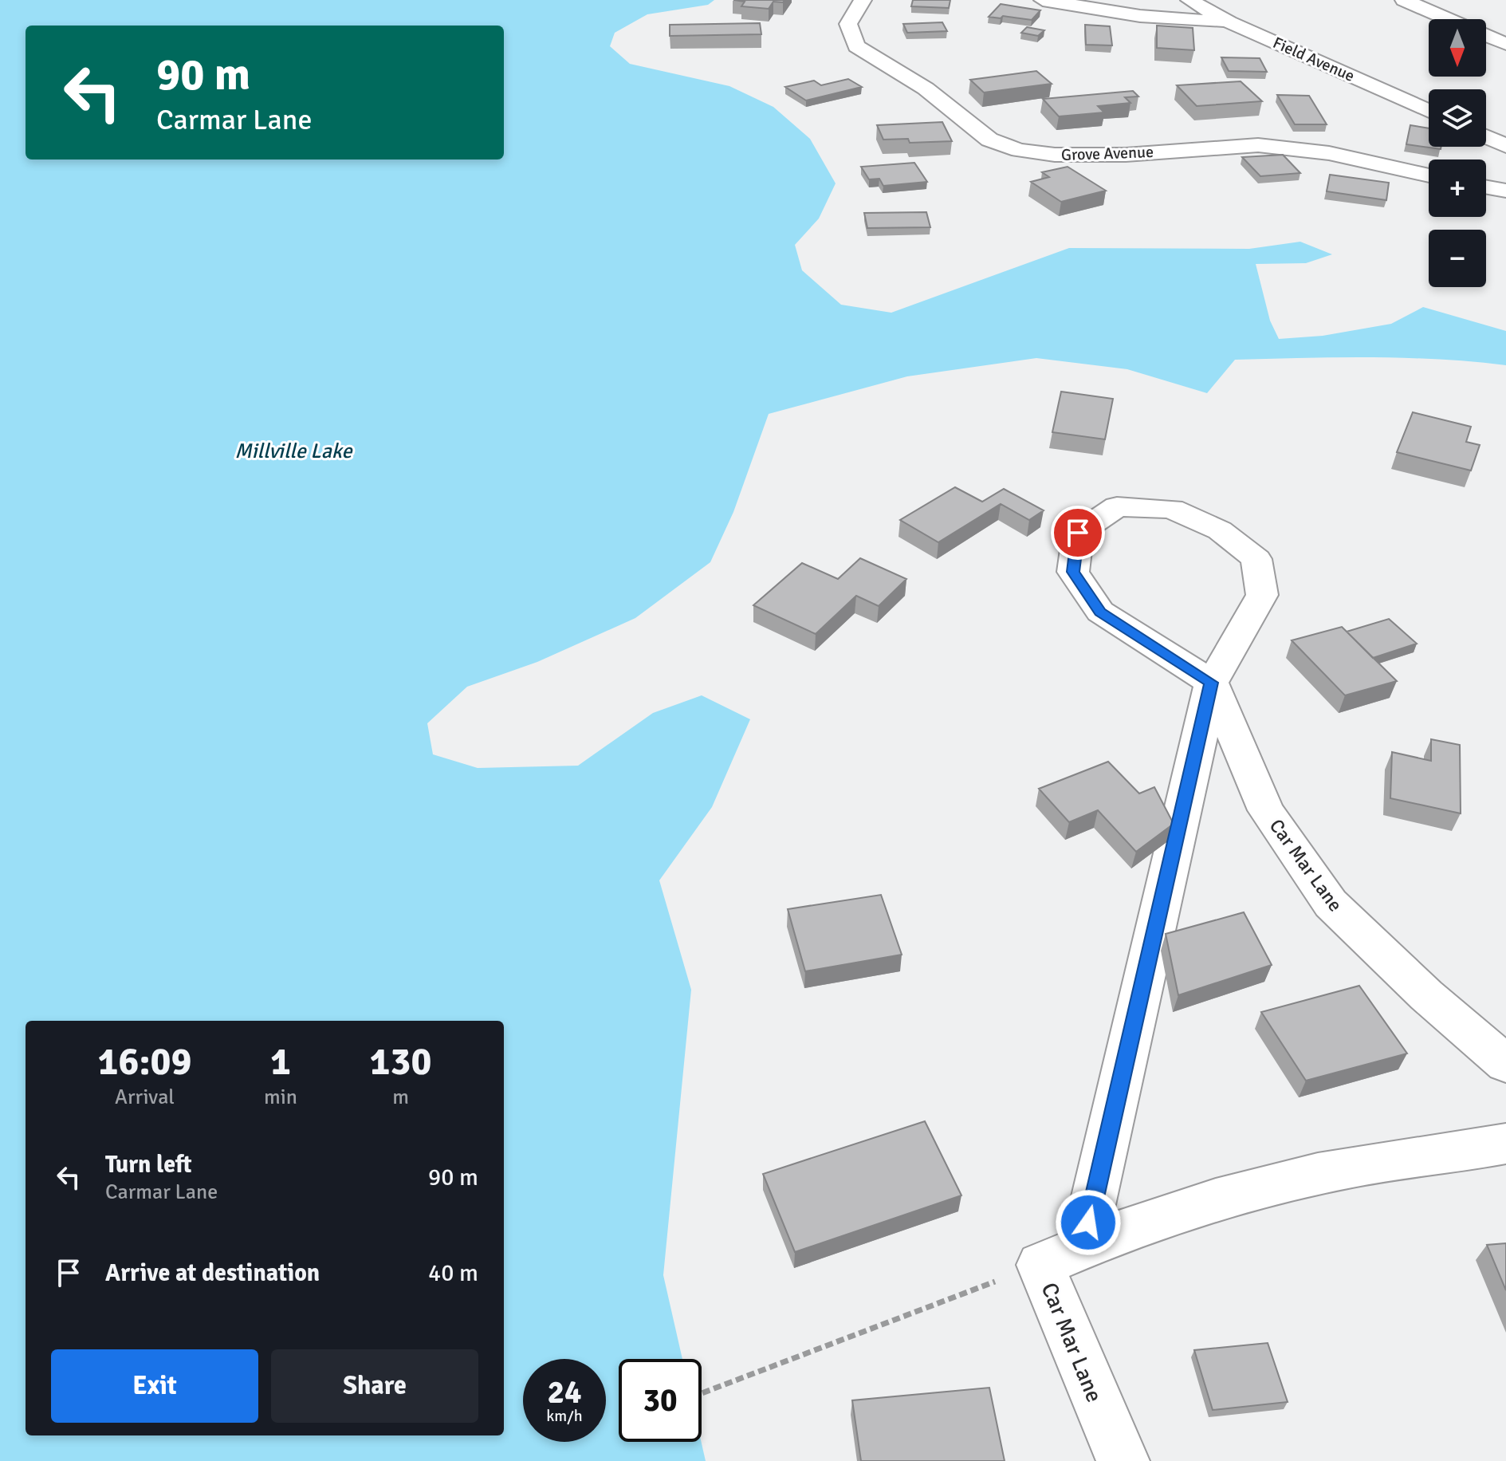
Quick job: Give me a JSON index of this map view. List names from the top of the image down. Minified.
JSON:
{"streets":{"street":["Field Avenue","Grove Avenue","Car Mar Lane"]},"water":["Millville Lake"],"north":"bottom","page":{"map_buttons":["+","−"],"turn":["90 m","Carmar Lane"],"eta":["16:09","Arrival","1","min","130","m"],"list":[{"name":"Turn left","note":"Carmar Lane","value":"90 m"},{"name":"Arrive at destination","value":"40 m"}],"buttons":["Exit","Share"],"speed":"24 km/h","limit":"30"}}
